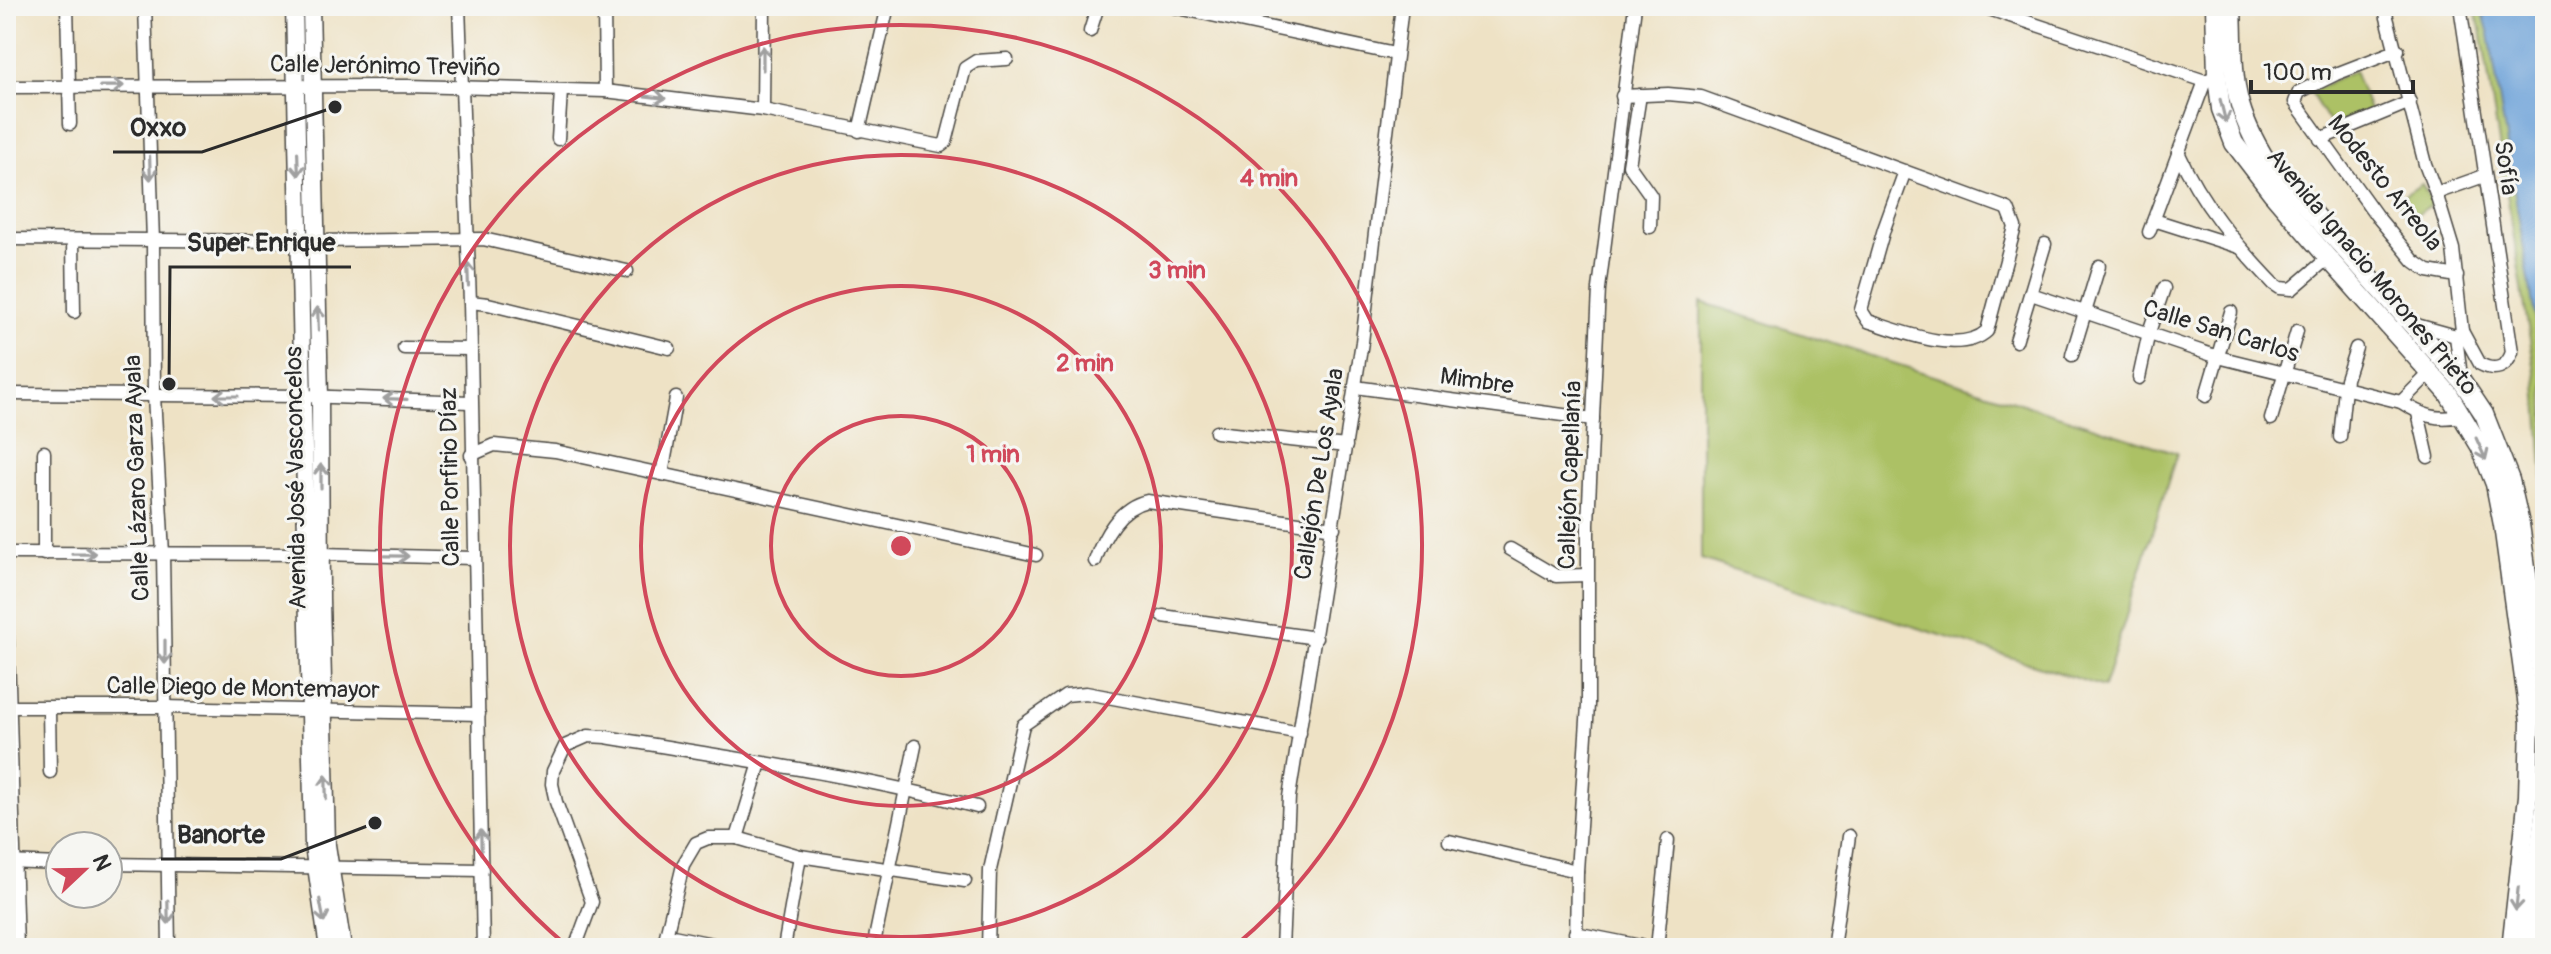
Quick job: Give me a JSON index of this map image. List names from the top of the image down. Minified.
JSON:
{"streets":{"main road":["Avenida Ignacio Morones Prieto","Avenida José Vasconcelos"],"street":["Calle Jerónimo Treviño","Sofía","Modesto Arreola","Calle San Carlos","Mimbre","Callejón De Los Ayala","Callejón Capellanía","Calle Porfirio Díaz","Calle Lázaro Garza Ayala","Calle Diego de Montemayor"]},"crossings":[["Calle Jerónimo Treviño","Calle Porfirio Díaz"],["Calle Jerónimo Treviño","Calle Lázaro Garza Ayala"],["Calle Jerónimo Treviño","Avenida José Vasconcelos"],["Avenida Ignacio Morones Prieto","Calle San Carlos"],["Mimbre","Callejón De Los Ayala"],["Mimbre","Callejón Capellanía"],["Calle Porfirio Díaz","Calle Diego de Montemayor"],["Calle Lázaro Garza Ayala","Calle Diego de Montemayor"],["Avenida José Vasconcelos","Calle Diego de Montemayor"]],"one_way":["Calle Lázaro Garza Ayala"],"places":["Oxxo","Super Enrique","Banorte"],"scale_bar":"100 m","north":"right","rings":["4 min","3 min","2 min","1 min"]}
